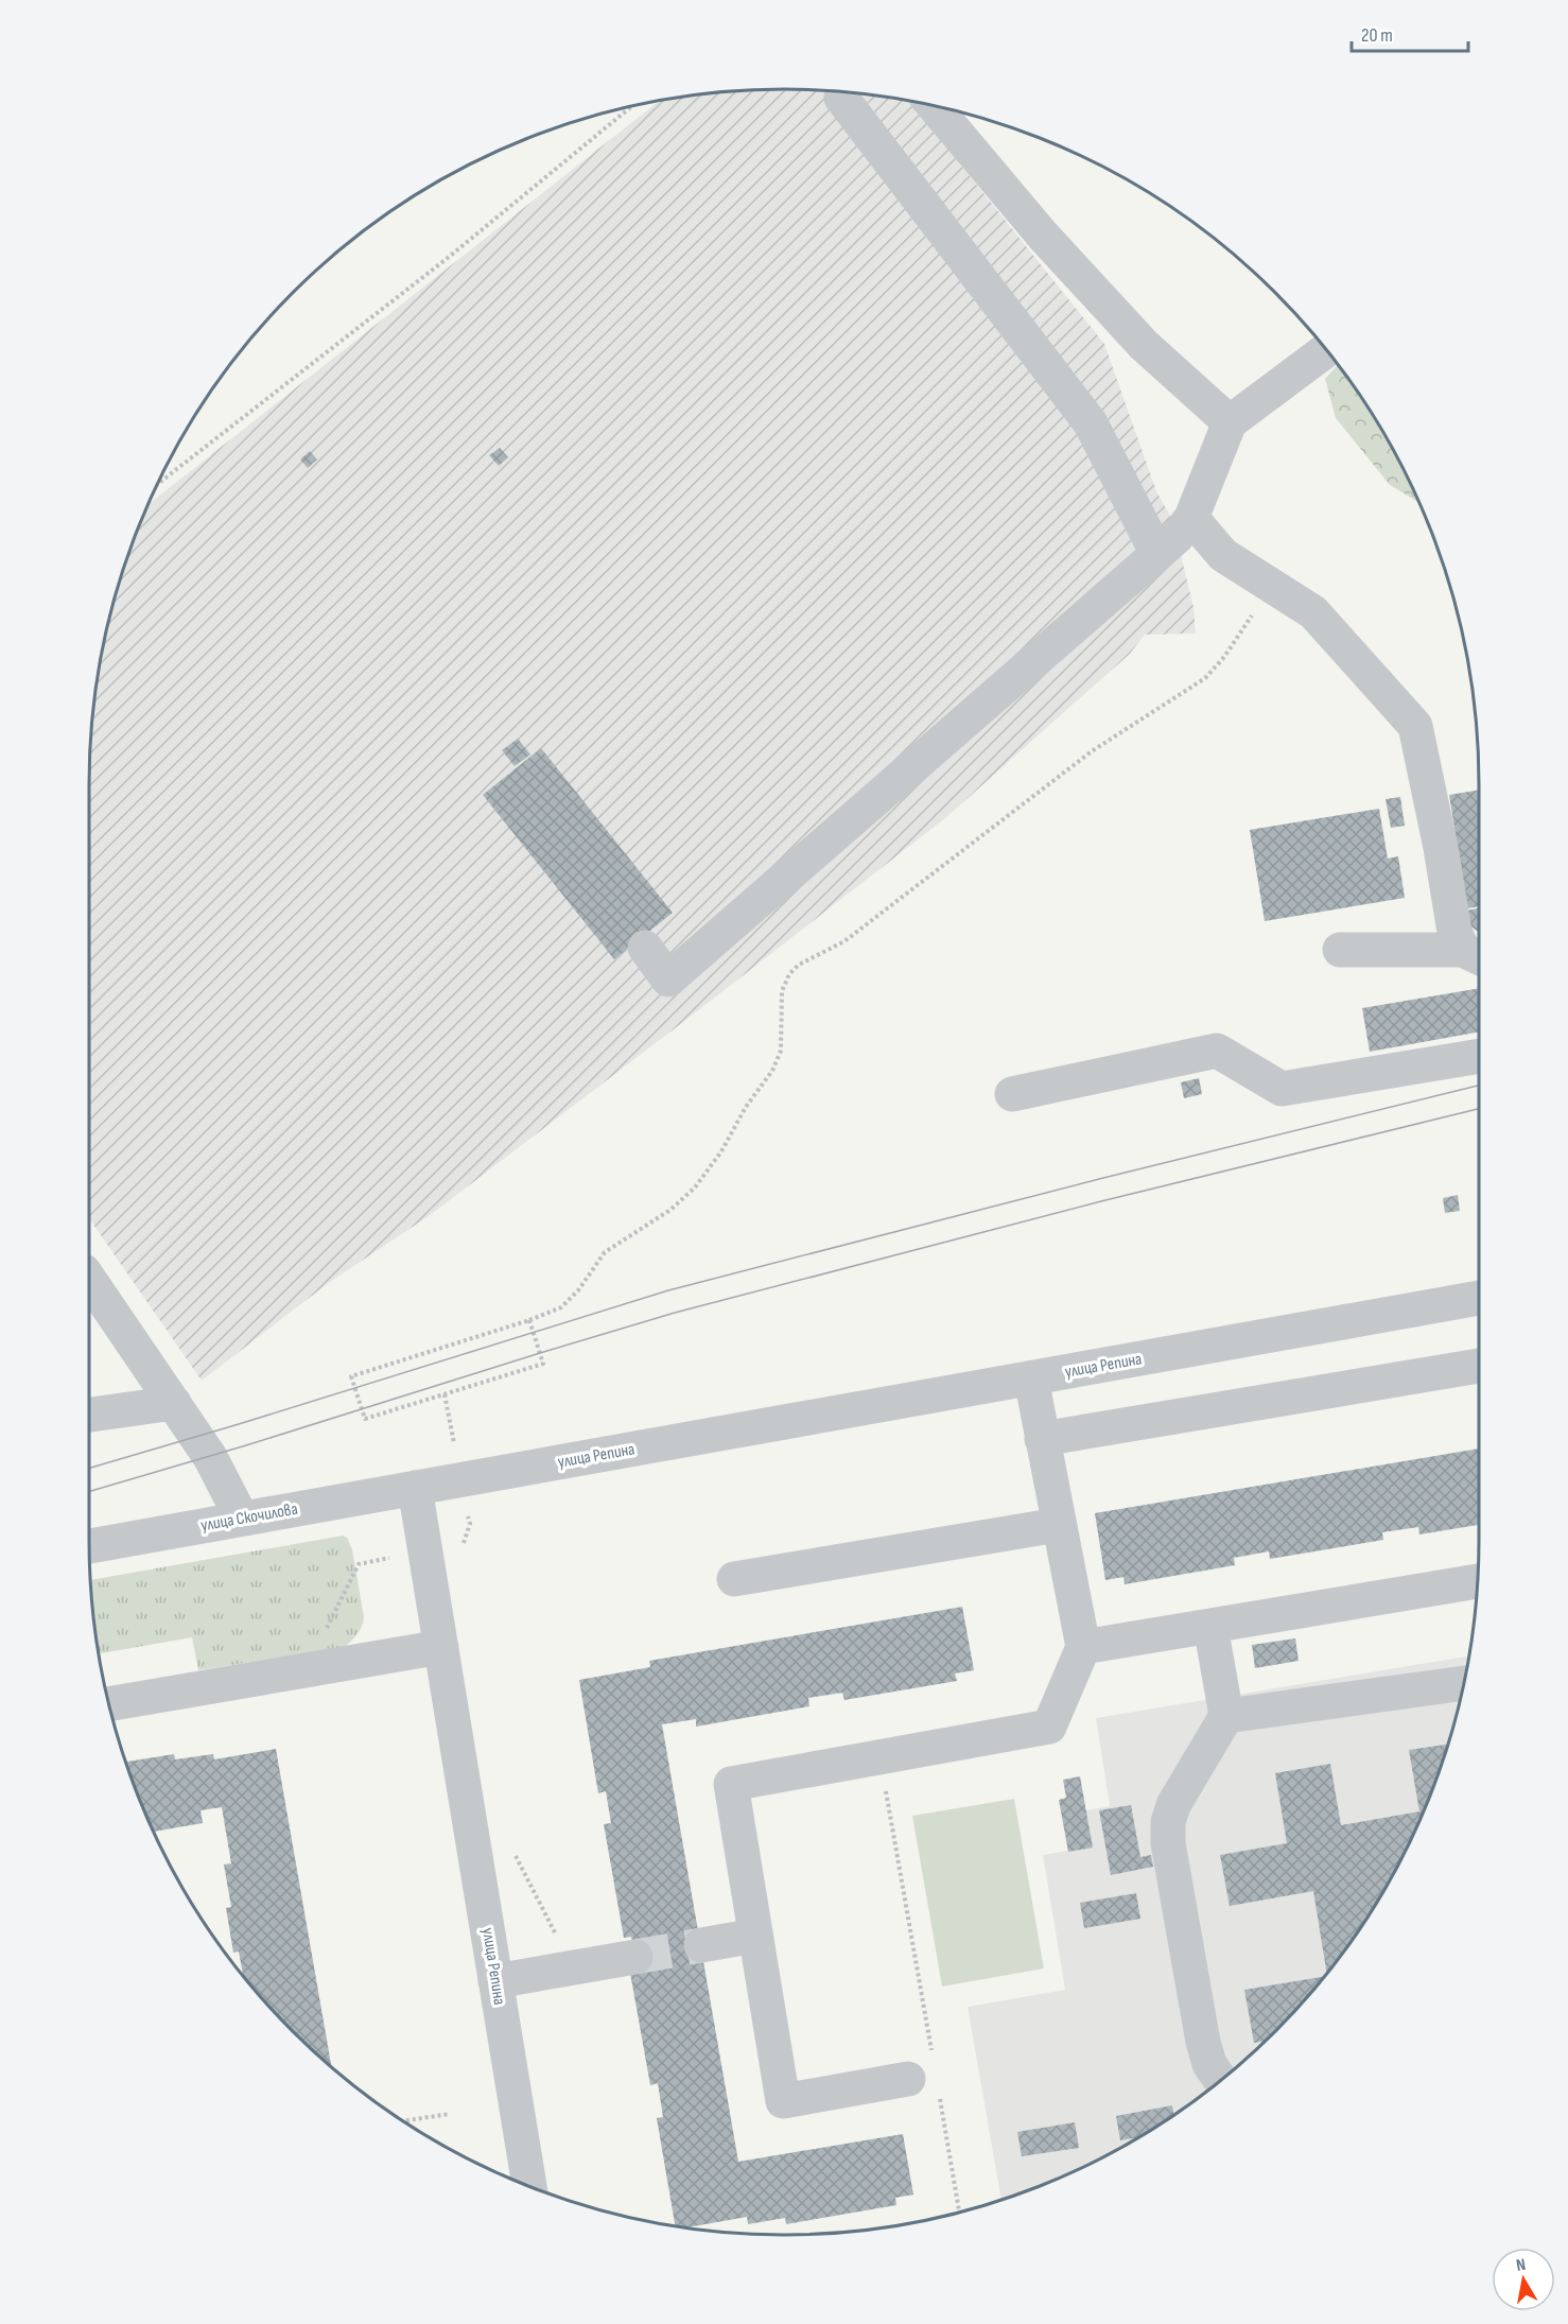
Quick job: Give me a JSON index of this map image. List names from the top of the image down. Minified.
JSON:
{"streets":{"street":["улица Репина","улица Скочилова"]},"crossings":[["улица Репина","улица Скочилова"]],"scale_bar":"20 m","north":"top"}
